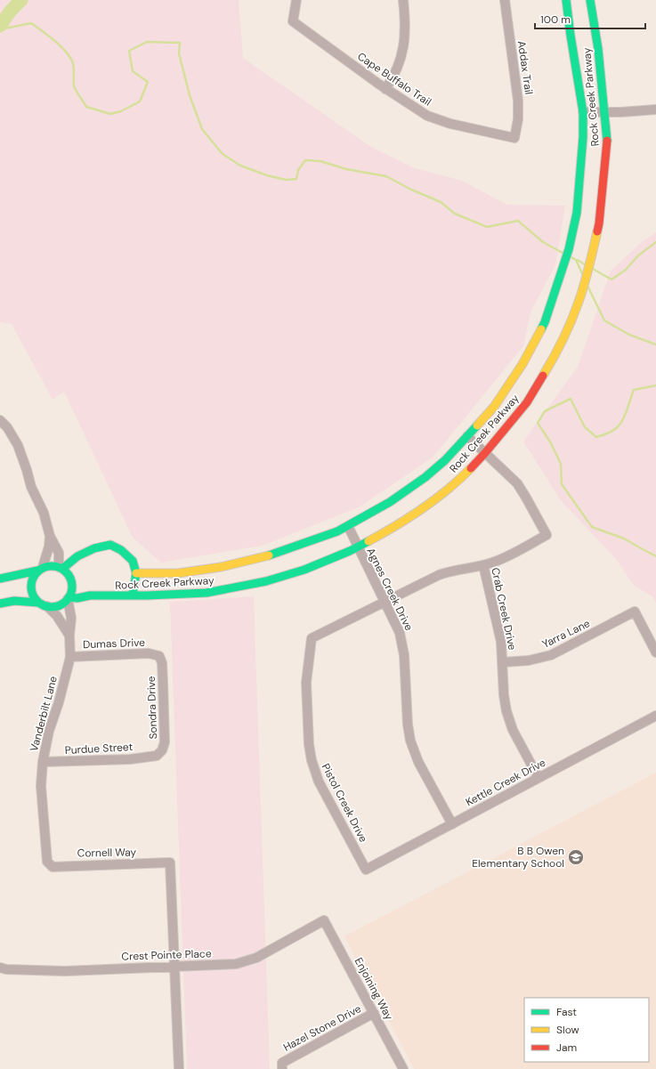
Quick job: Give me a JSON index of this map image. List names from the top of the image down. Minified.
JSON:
{"streets":{"street":["Addax Trail","Cape Buffalo Trail","Rock Creek Parkway","Agnes Creek Drive","Crab Creek Drive","Yarra Lane","Dumas Drive","Sondra Drive","Vanderbilt Lane","Purdue Street","Kettle Creek Drive","Pistol Creek Drive","Cornell Way","Crest Pointe Place","Enjoining Way","Hazel Stone Drive"]},"crossings":[["Addax Trail","Cape Buffalo Trail"],["Rock Creek Parkway","Agnes Creek Drive"],["Rock Creek Parkway","Vanderbilt Lane"],["Agnes Creek Drive","Kettle Creek Drive"],["Agnes Creek Drive","Pistol Creek Drive"],["Crab Creek Drive","Yarra Lane"],["Crab Creek Drive","Kettle Creek Drive"],["Dumas Drive","Sondra Drive"],["Dumas Drive","Vanderbilt Lane"],["Sondra Drive","Purdue Street"],["Vanderbilt Lane","Purdue Street"],["Vanderbilt Lane","Cornell Way"],["Kettle Creek Drive","Pistol Creek Drive"],["Cornell Way","Crest Pointe Place"],["Crest Pointe Place","Enjoining Way"],["Enjoining Way","Hazel Stone Drive"]],"places":{"school or university":["B B Owen Elementary School"]},"legend":["Fast","Slow","Jam"],"scale_bar":"100 m"}
